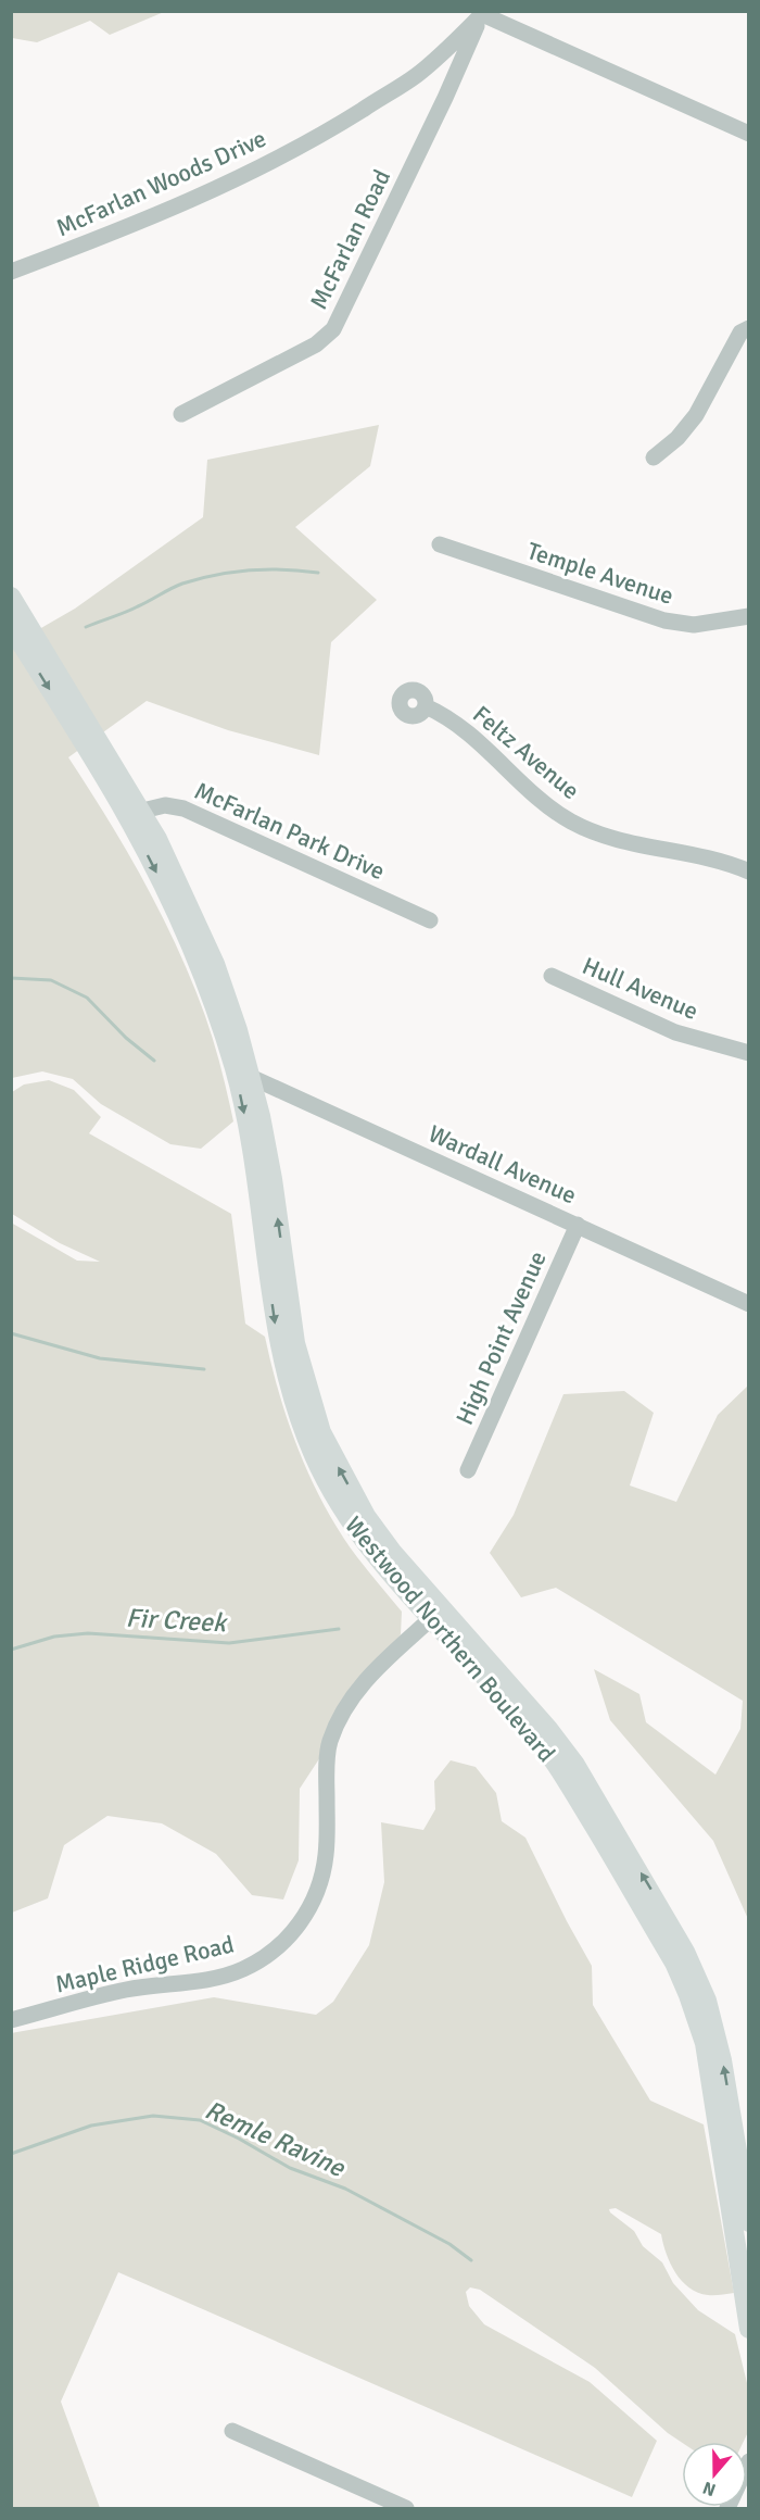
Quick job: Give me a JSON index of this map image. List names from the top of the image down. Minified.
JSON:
{"streets":{"main road":["Westwood Northern Boulevard"],"street":["McFarlan Woods Drive","McFarlan Road","Temple Avenue","Feltz Avenue","McFarlan Park Drive","Hull Avenue","Wardall Avenue","High Point Avenue","Maple Ridge Road"]},"crossings":[["McFarlan Woods Drive","McFarlan Road"],["McFarlan Park Drive","Westwood Northern Boulevard"],["Wardall Avenue","High Point Avenue"],["Wardall Avenue","Westwood Northern Boulevard"],["Westwood Northern Boulevard","Maple Ridge Road"]],"water":["Fir Creek","Remle Ravine"],"north":"bottom"}
